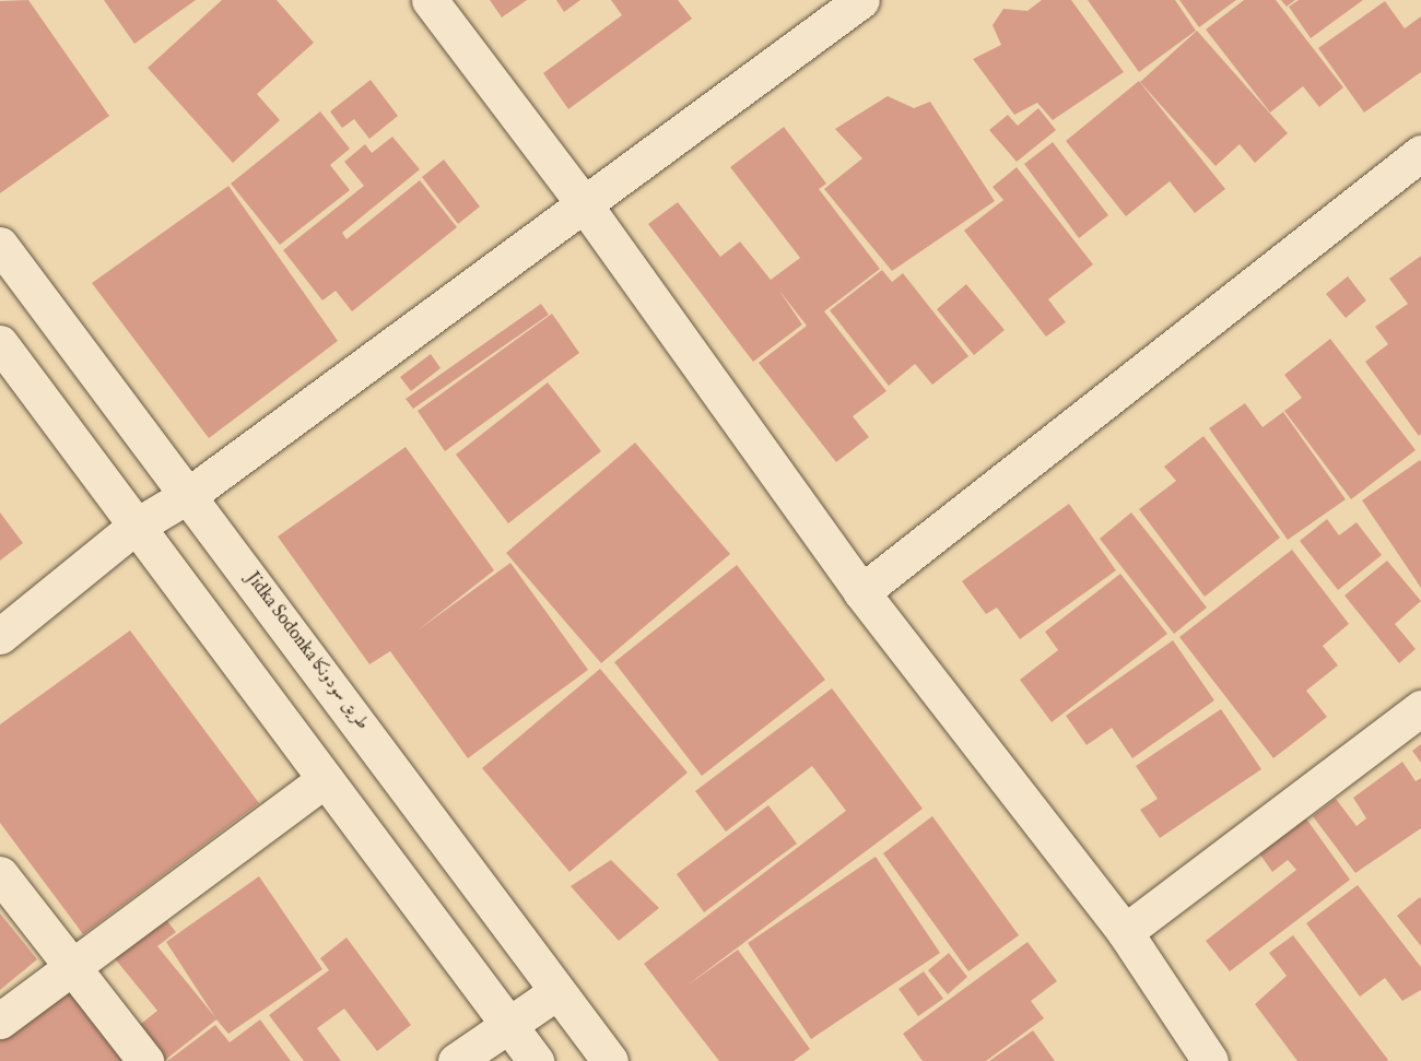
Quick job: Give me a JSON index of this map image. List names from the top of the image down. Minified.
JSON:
{"streets":{"street":["Jidka Sodonka طريق سودونكا"]}}
